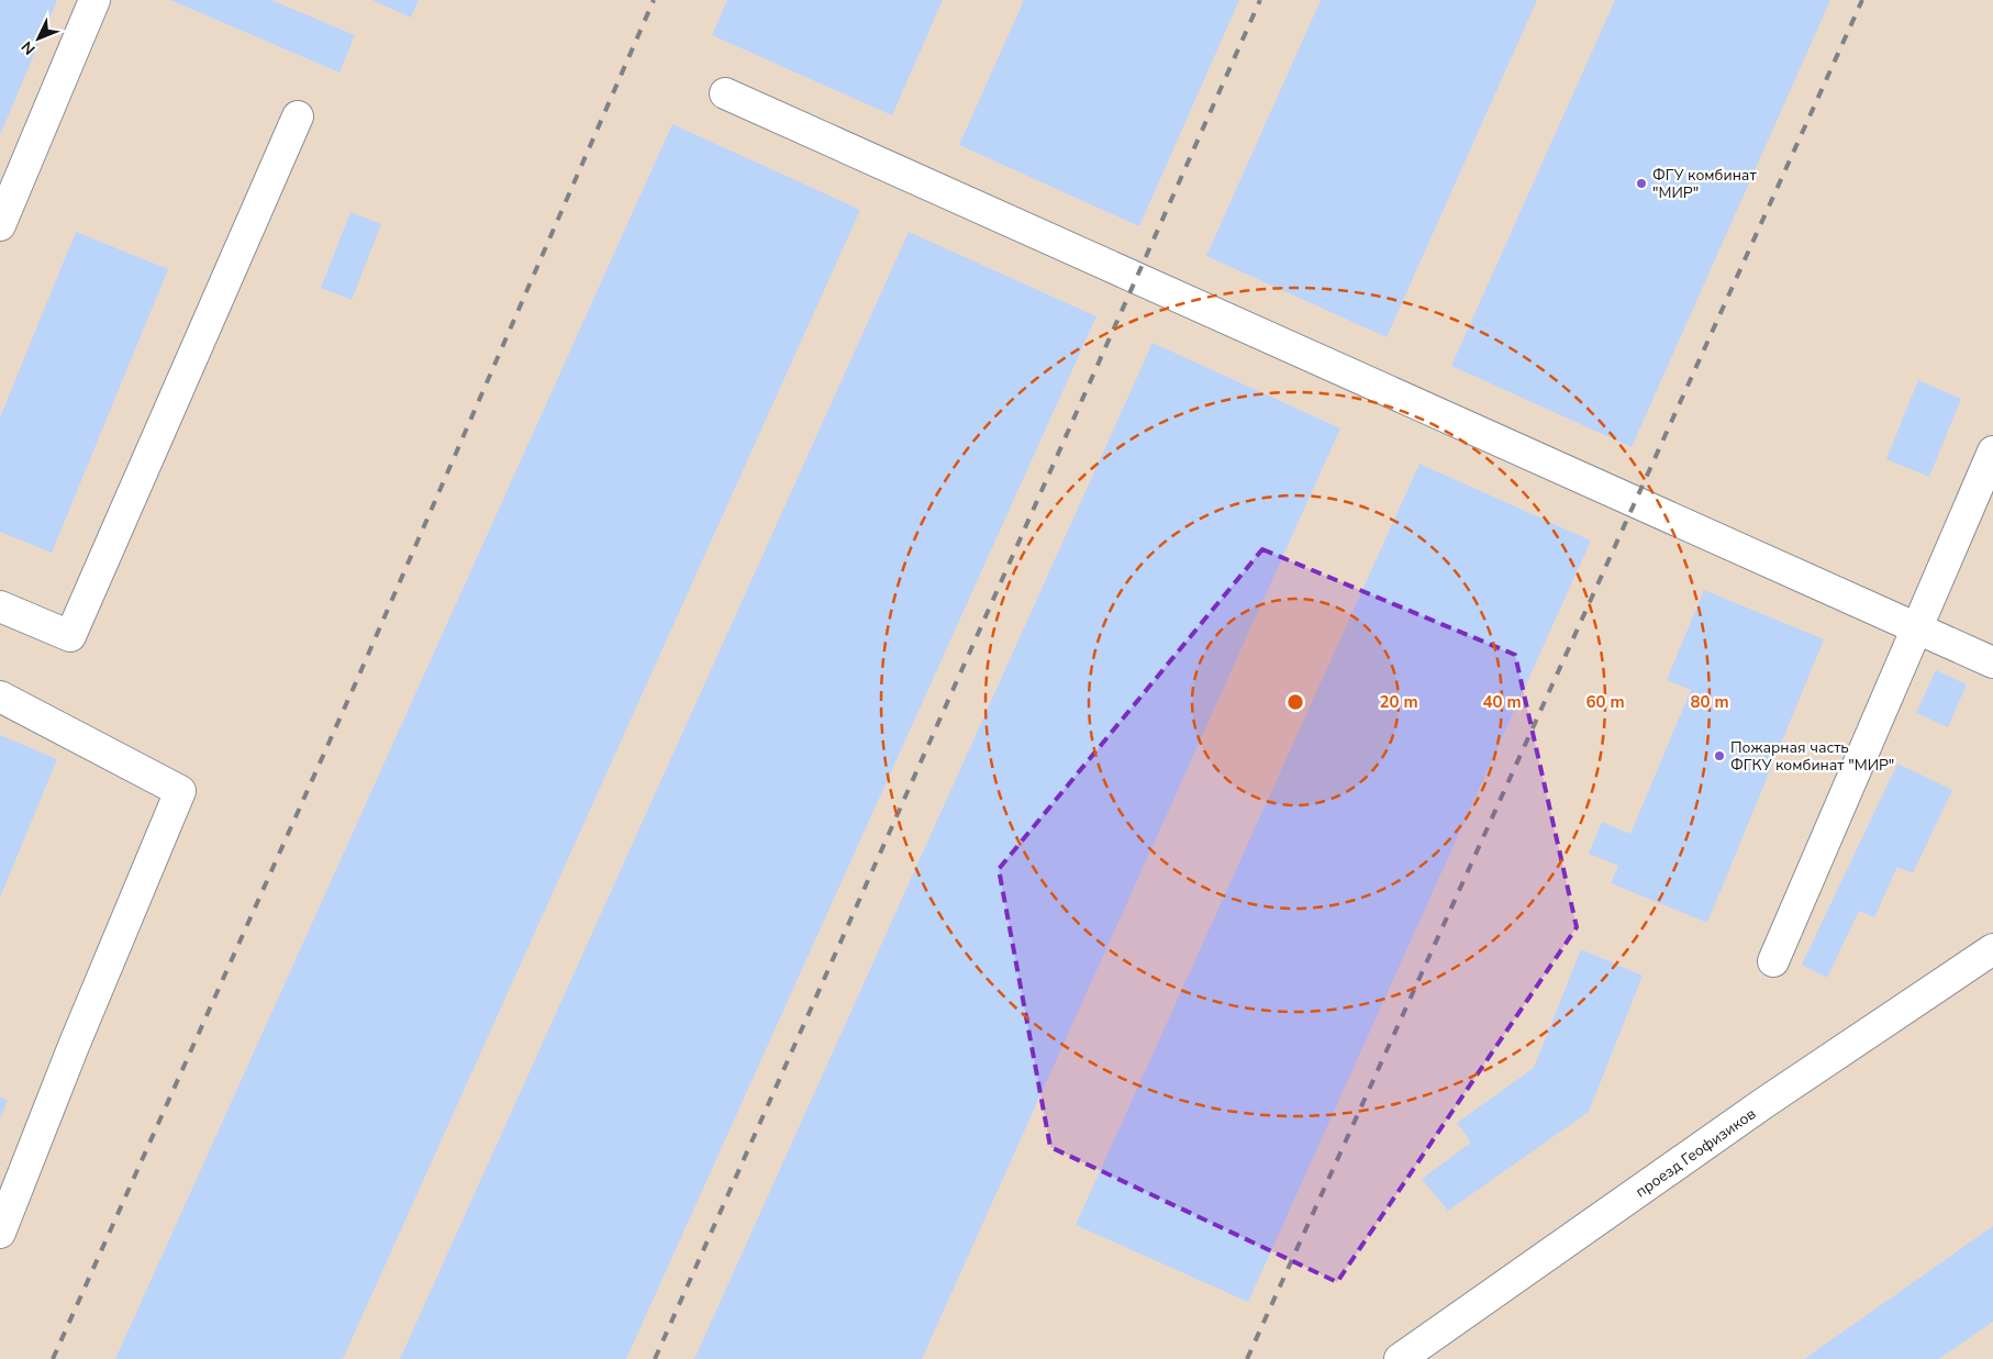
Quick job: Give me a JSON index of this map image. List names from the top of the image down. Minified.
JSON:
{"streets":{"street":["проезд Геофизиков"]},"places":["ФГУ комбинат \"МИР\"","Пожарная часть ФГКУ комбинат \"МИР\""],"north":"bottom left","rings":["20 m","40 m","60 m","80 m"]}
